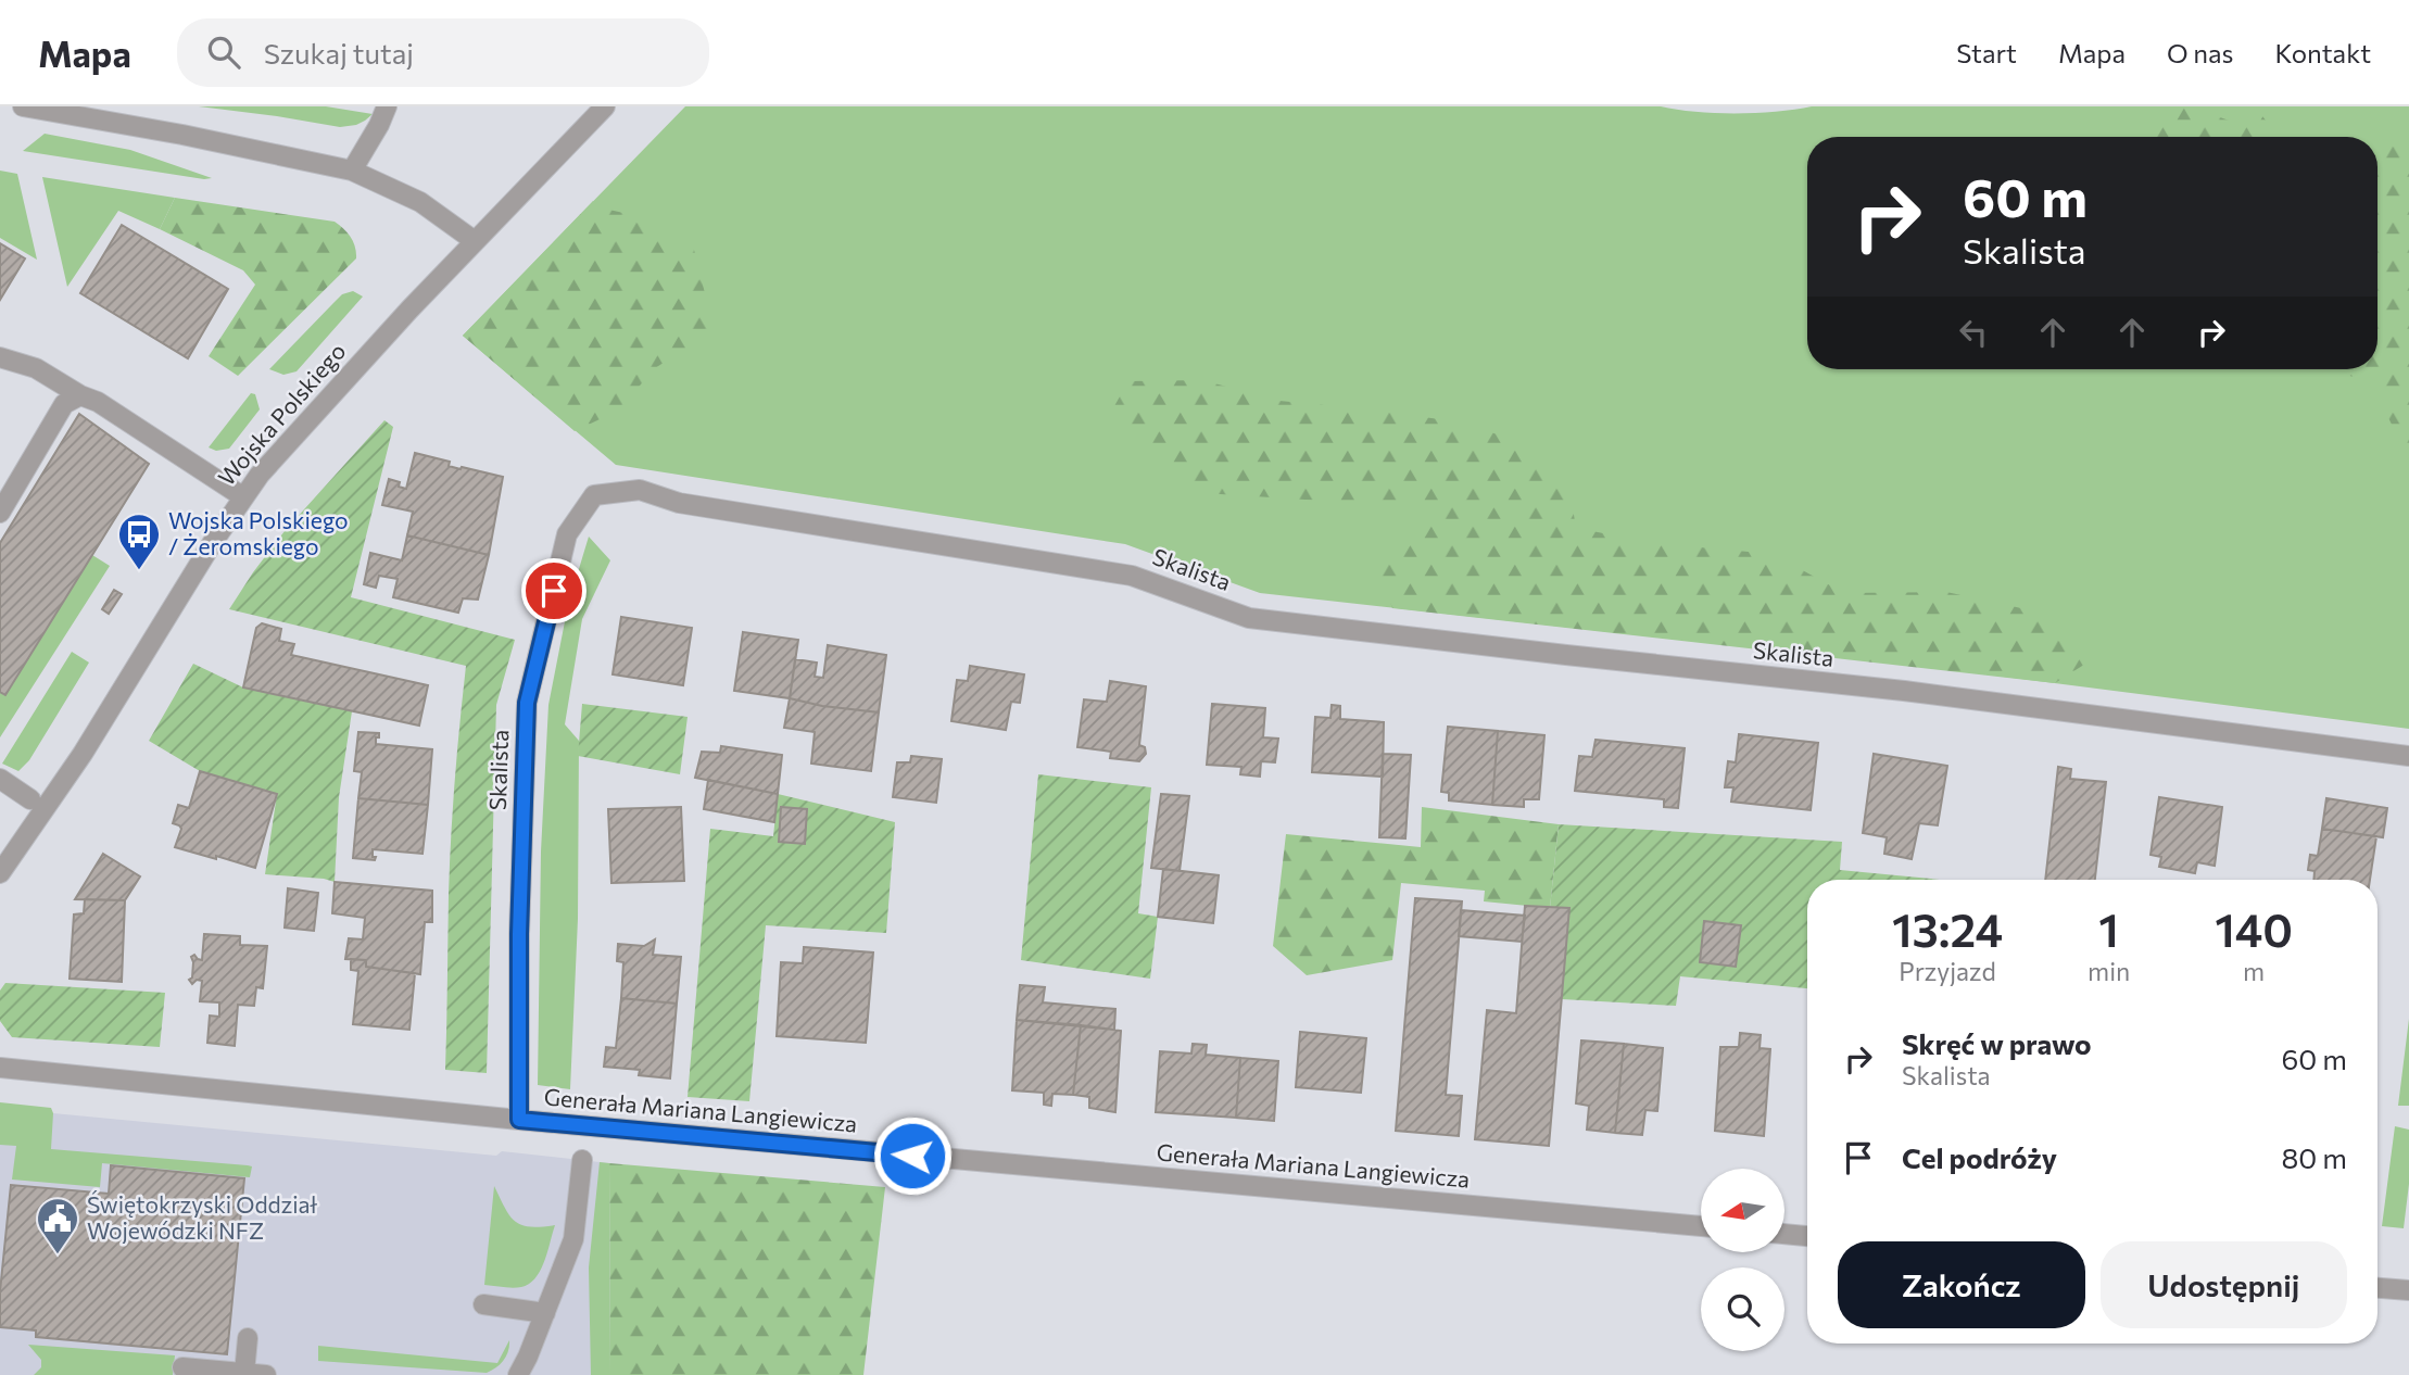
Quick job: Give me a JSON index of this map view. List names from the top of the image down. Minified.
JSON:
{"streets":{"street":["Wojska Polskiego","Skalista","Generała Mariana Langiewicza"]},"crossings":[["Skalista","Generała Mariana Langiewicza"]],"places":{"bus stop":["Wojska Polskiego / Żeromskiego"],"public building":["Świętokrzyski Oddział Wojewódzki NFZ"]},"north":"left","page":{"header":"Mapa","search":"Szukaj tutaj","nav":["Start","Mapa","O nas","Kontakt"],"turn":["60 m","Skalista"],"eta":["13:24","Przyjazd","1","min","140","m"],"list":[{"name":"Skręć w prawo","note":"Skalista","value":"60 m"},{"name":"Cel podróży","value":"80 m"}],"buttons":["Zakończ","Udostępnij"]}}
